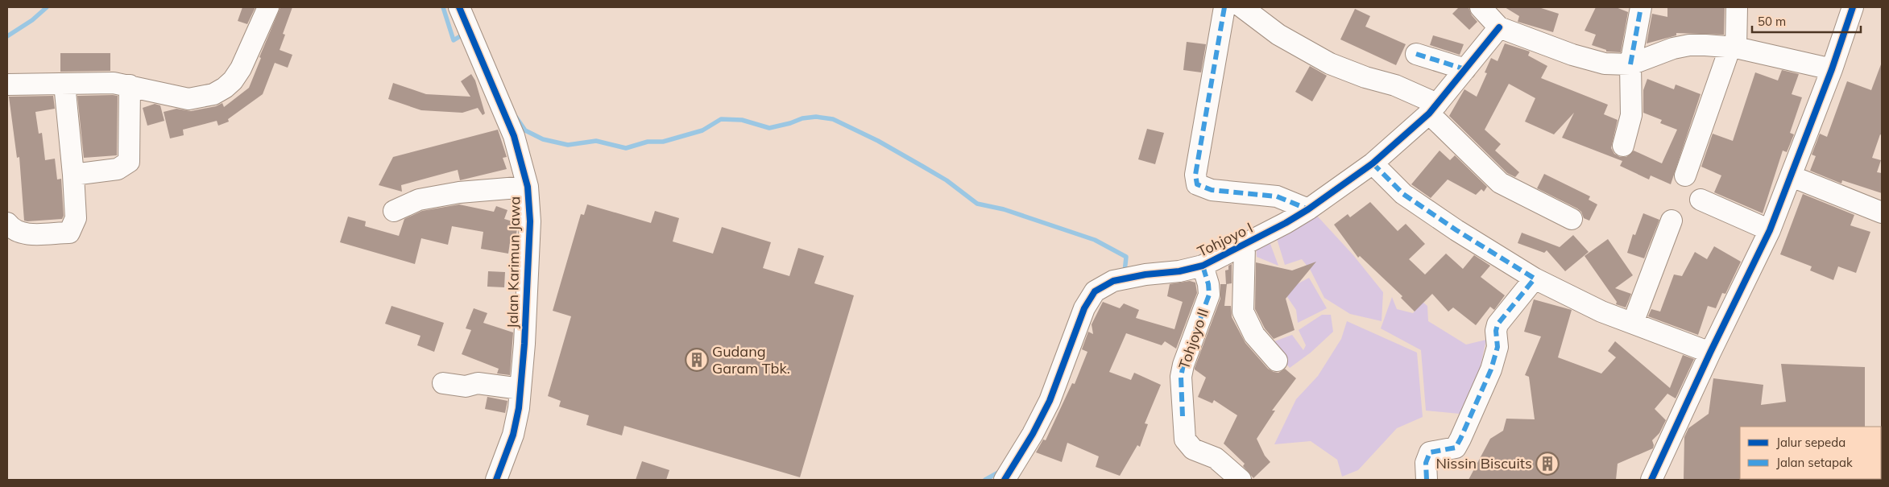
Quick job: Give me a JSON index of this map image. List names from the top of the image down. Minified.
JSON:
{"streets":{"street":["Tohjoyo I","Jalan Karimun Jawa","Tohjoyo II"]},"crossings":[["Tohjoyo I","Tohjoyo II"]],"places":{"building":["Gudang Garam Tbk.","Nissin Biscuits"]},"legend":["Jalur sepeda","Jalan setapak"],"scale_bar":"50 m"}
